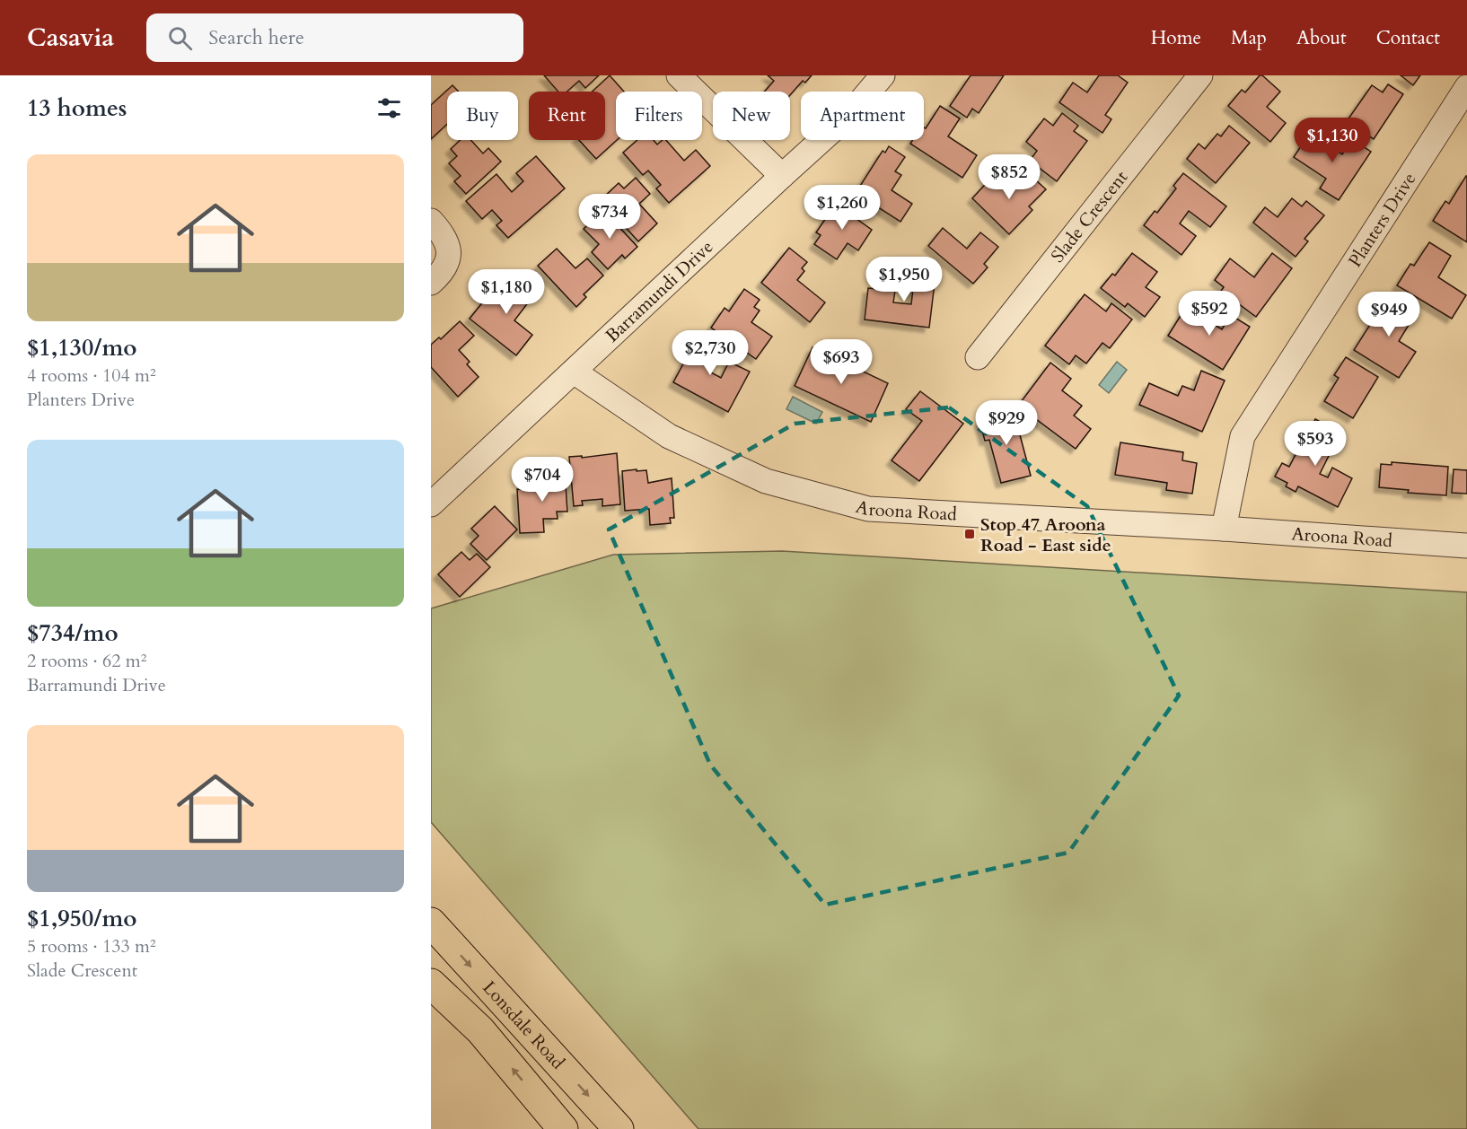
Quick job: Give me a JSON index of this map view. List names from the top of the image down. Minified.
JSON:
{"streets":{"main road":["Lonsdale Road"],"street":["Slade Crescent","Planters Drive","Barramundi Drive","Aroona Road"]},"crossings":[["Planters Drive","Aroona Road"],["Barramundi Drive","Aroona Road"]],"places":{"transit":["Stop 47 Aroona Road - East side"]},"page":{"header":"Casavia","search":"Search here","nav":["Home","Map","About","Contact"],"heading":"13 homes","chip":["Buy","Rent","Filters","New","Apartment"],"price":["$1,130","$852","$1,260","$734","$1,950","$1,180","$592","$949","$2,730","$693","$929","$593","$704"],"list":[{"name":"$1,130/mo","note":"4 rooms · 104 m² · Planters Drive"},{"name":"$734/mo","note":"2 rooms · 62 m² · Barramundi Drive"},{"name":"$1,950/mo","note":"5 rooms · 133 m² · Slade Crescent"}]}}
